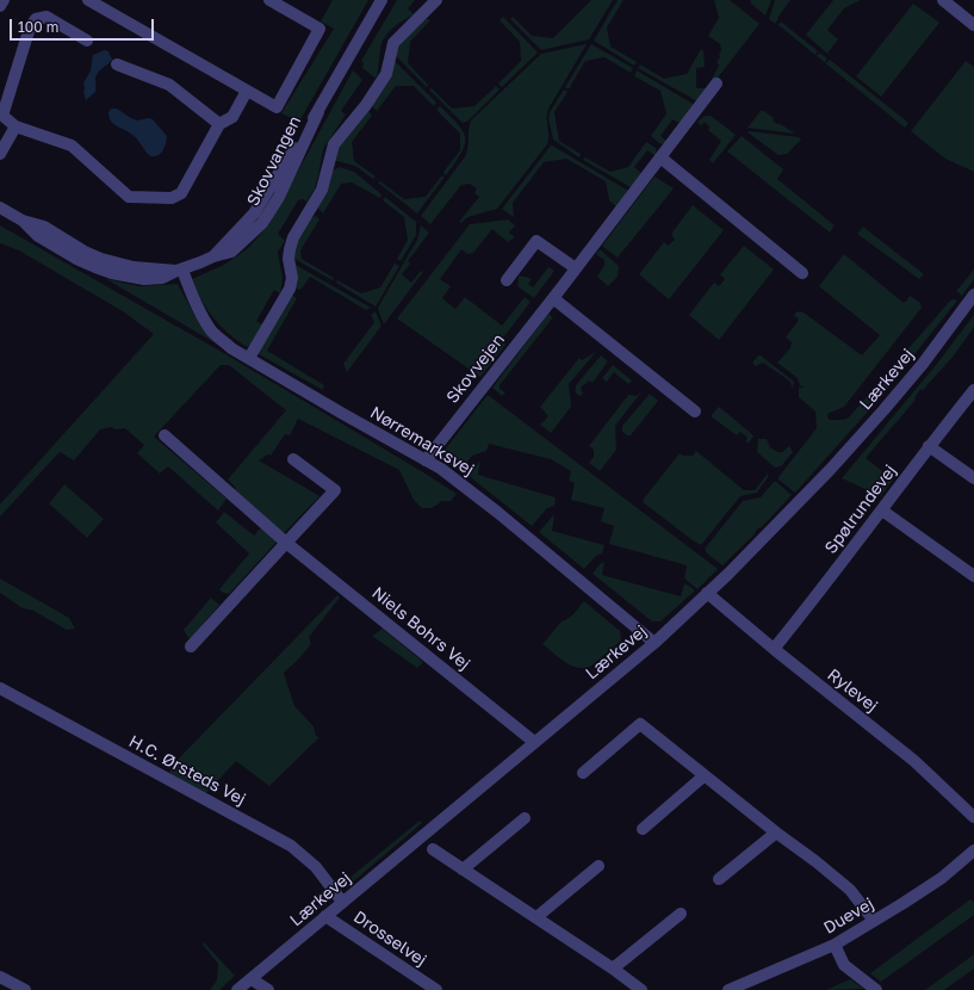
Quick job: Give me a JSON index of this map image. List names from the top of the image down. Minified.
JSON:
{"streets":{"street":["Skovvangen","Skovvejen","Lærkevej","Nørremarksvej","Spølrundevej","Niels Bohrs Vej","Rylevej","H.C. Ørsteds Vej","Duevej","Drosselvej"]},"crossings":[["Skovvangen","Nørremarksvej"],["Skovvejen","Nørremarksvej"],["Lærkevej","Nørremarksvej"],["Lærkevej","Niels Bohrs Vej"],["Lærkevej","Rylevej"],["Lærkevej","H.C. Ørsteds Vej"],["Lærkevej","Drosselvej"],["Spølrundevej","Rylevej"]],"scale_bar":"100 m"}
